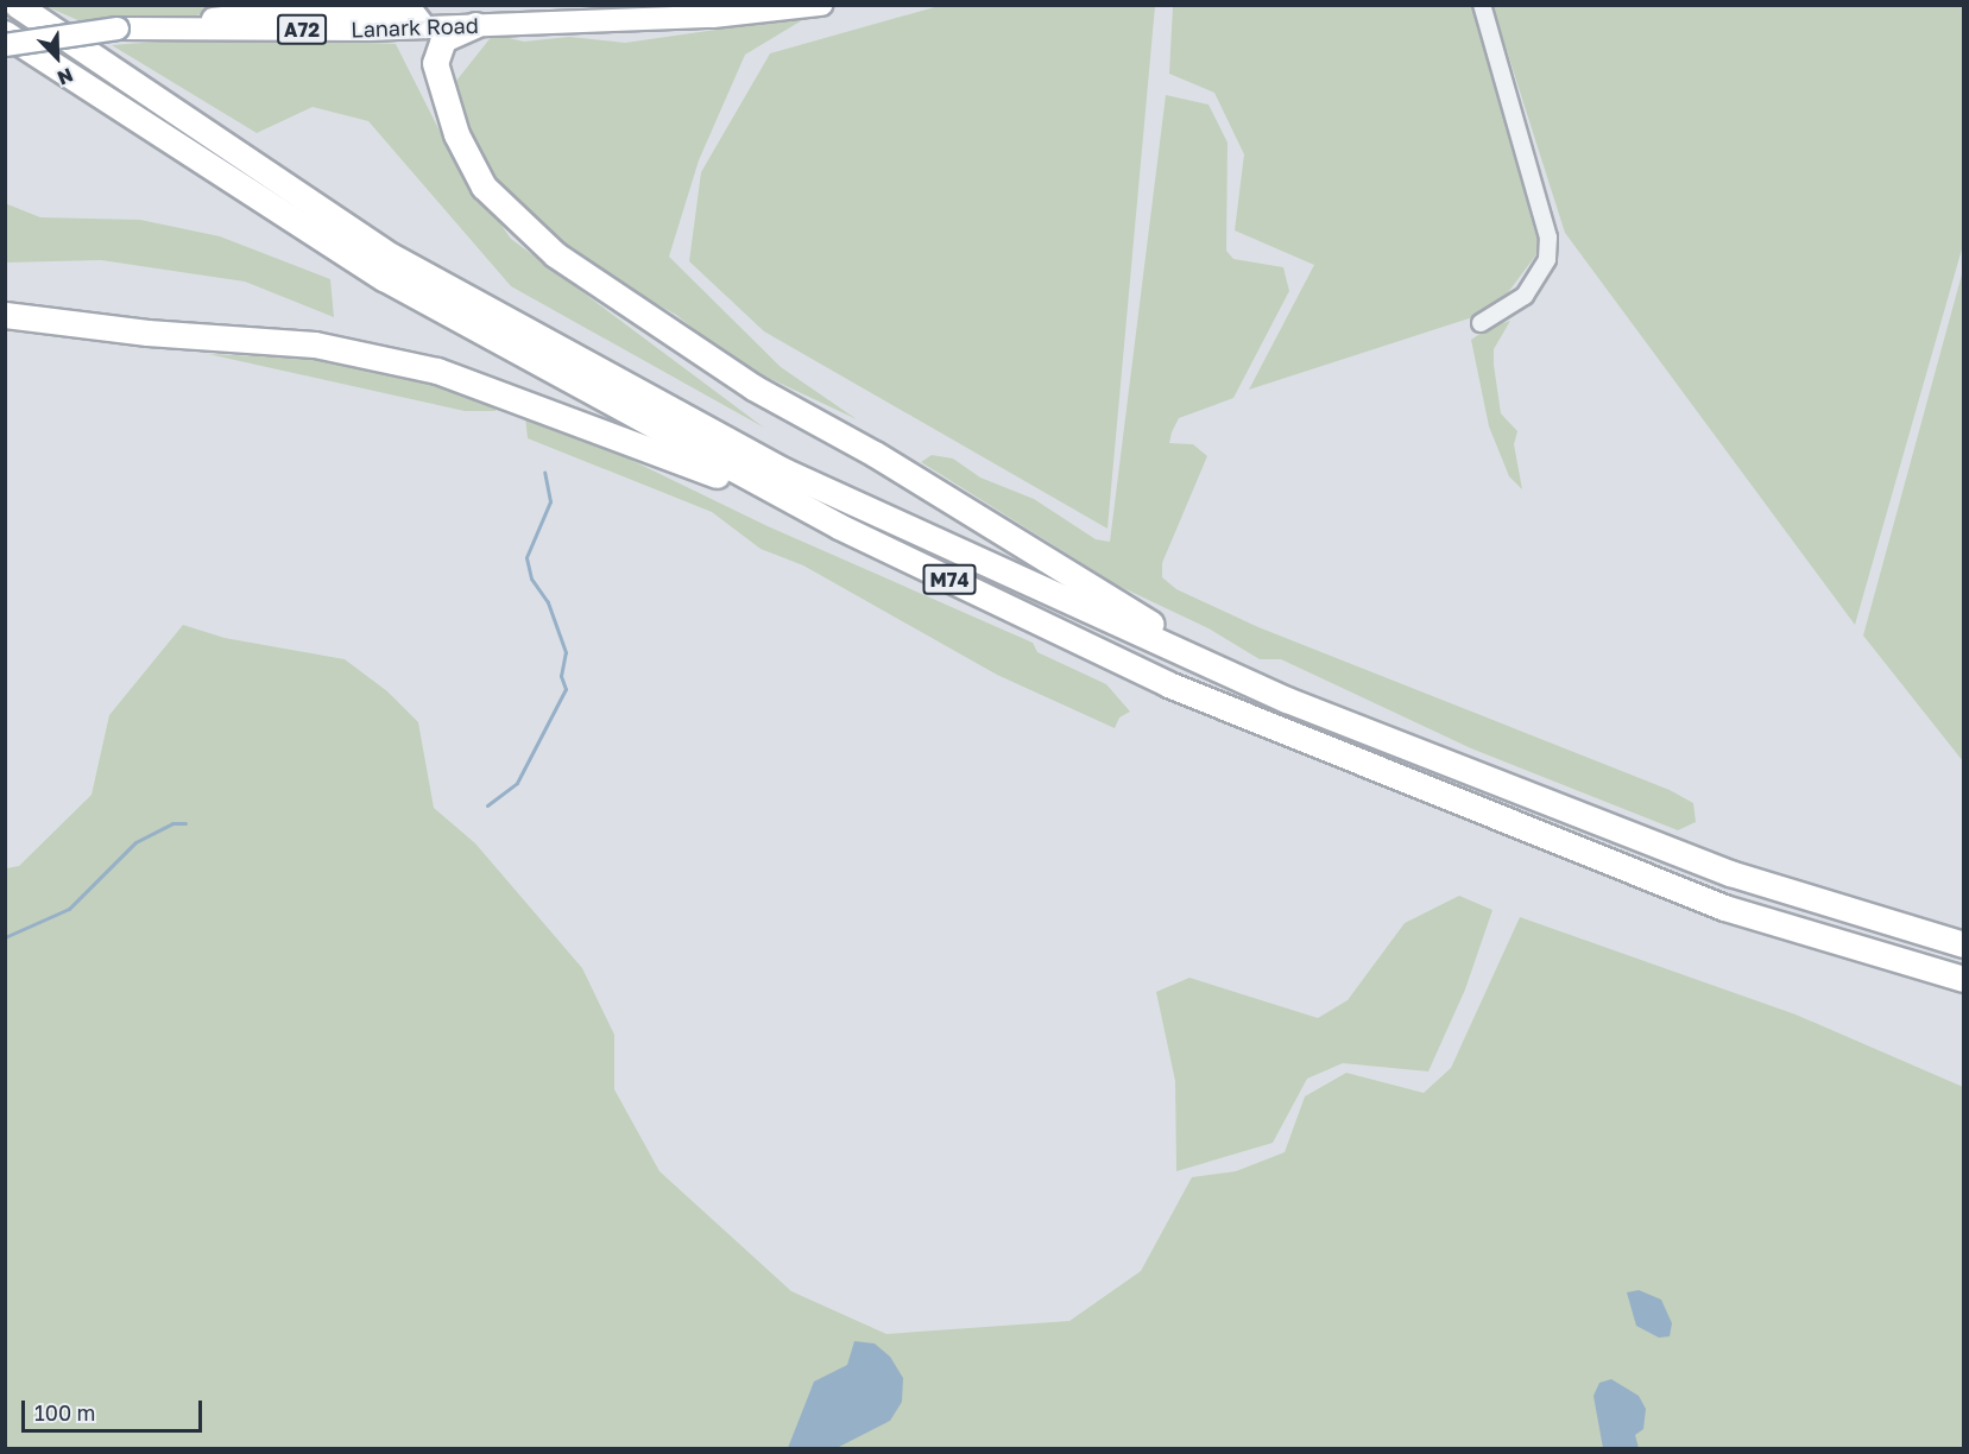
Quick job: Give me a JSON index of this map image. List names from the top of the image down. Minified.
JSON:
{"streets":{"highway":["M74"],"main road":["Lanark Road","A72"]},"crossings":[["Lanark Road","A72"],["Lanark Road","M74"],["A72","M74"]],"scale_bar":"100 m","north":"bottom right"}
